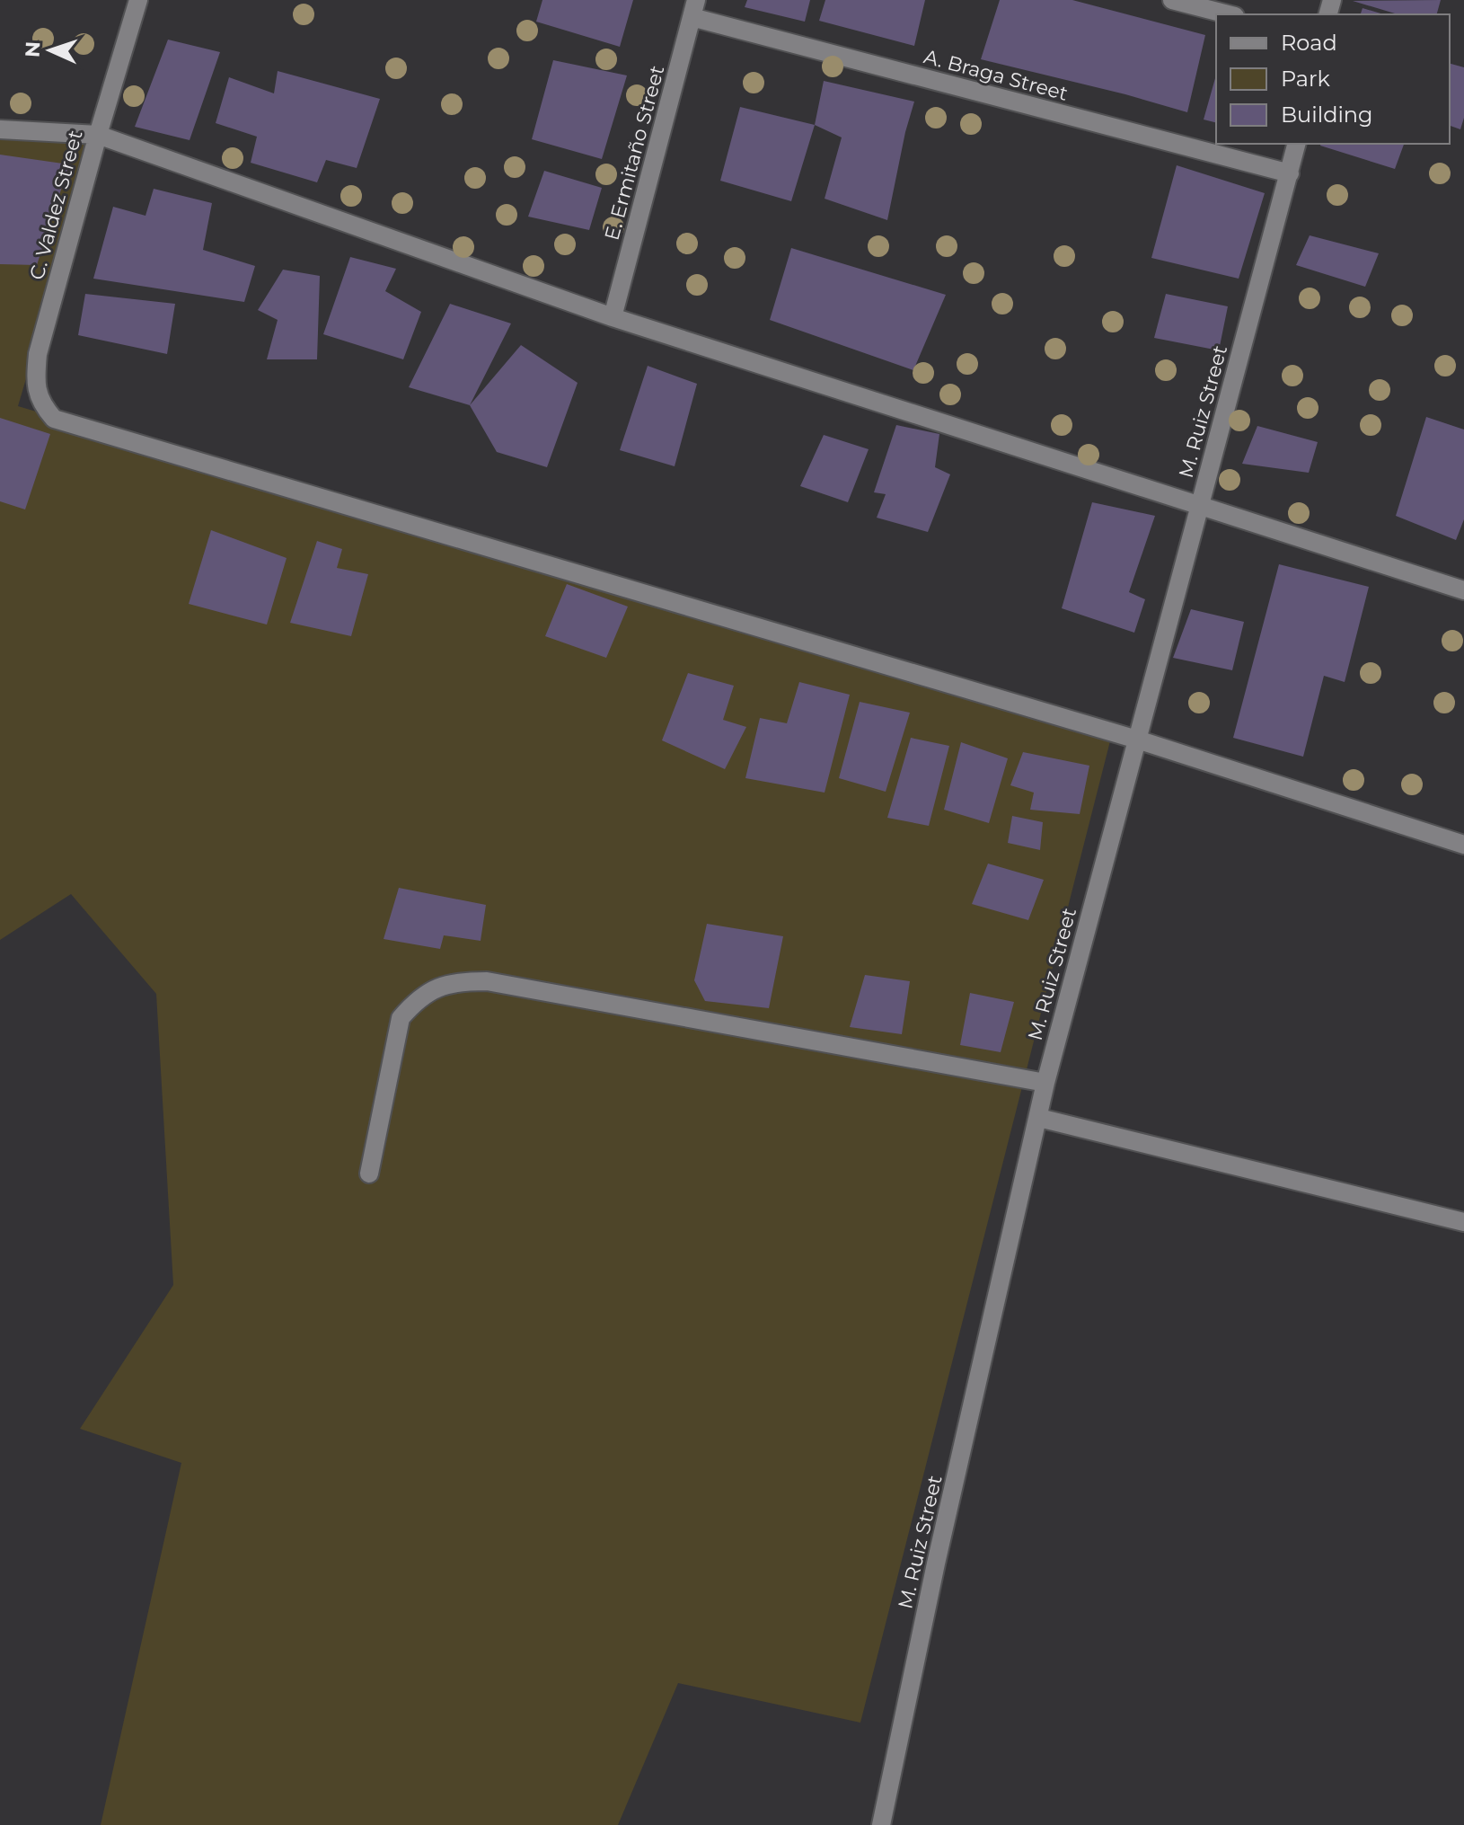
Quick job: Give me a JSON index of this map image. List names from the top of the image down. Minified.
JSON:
{"streets":{"street":["A. Braga Street","E. Ermitaño Street","C. Valdez Street","M. Ruiz Street"]},"crossings":[["A. Braga Street","E. Ermitaño Street"],["A. Braga Street","M. Ruiz Street"],["C. Valdez Street","M. Ruiz Street"]],"legend":["Road","Park","Building"],"north":"left"}
